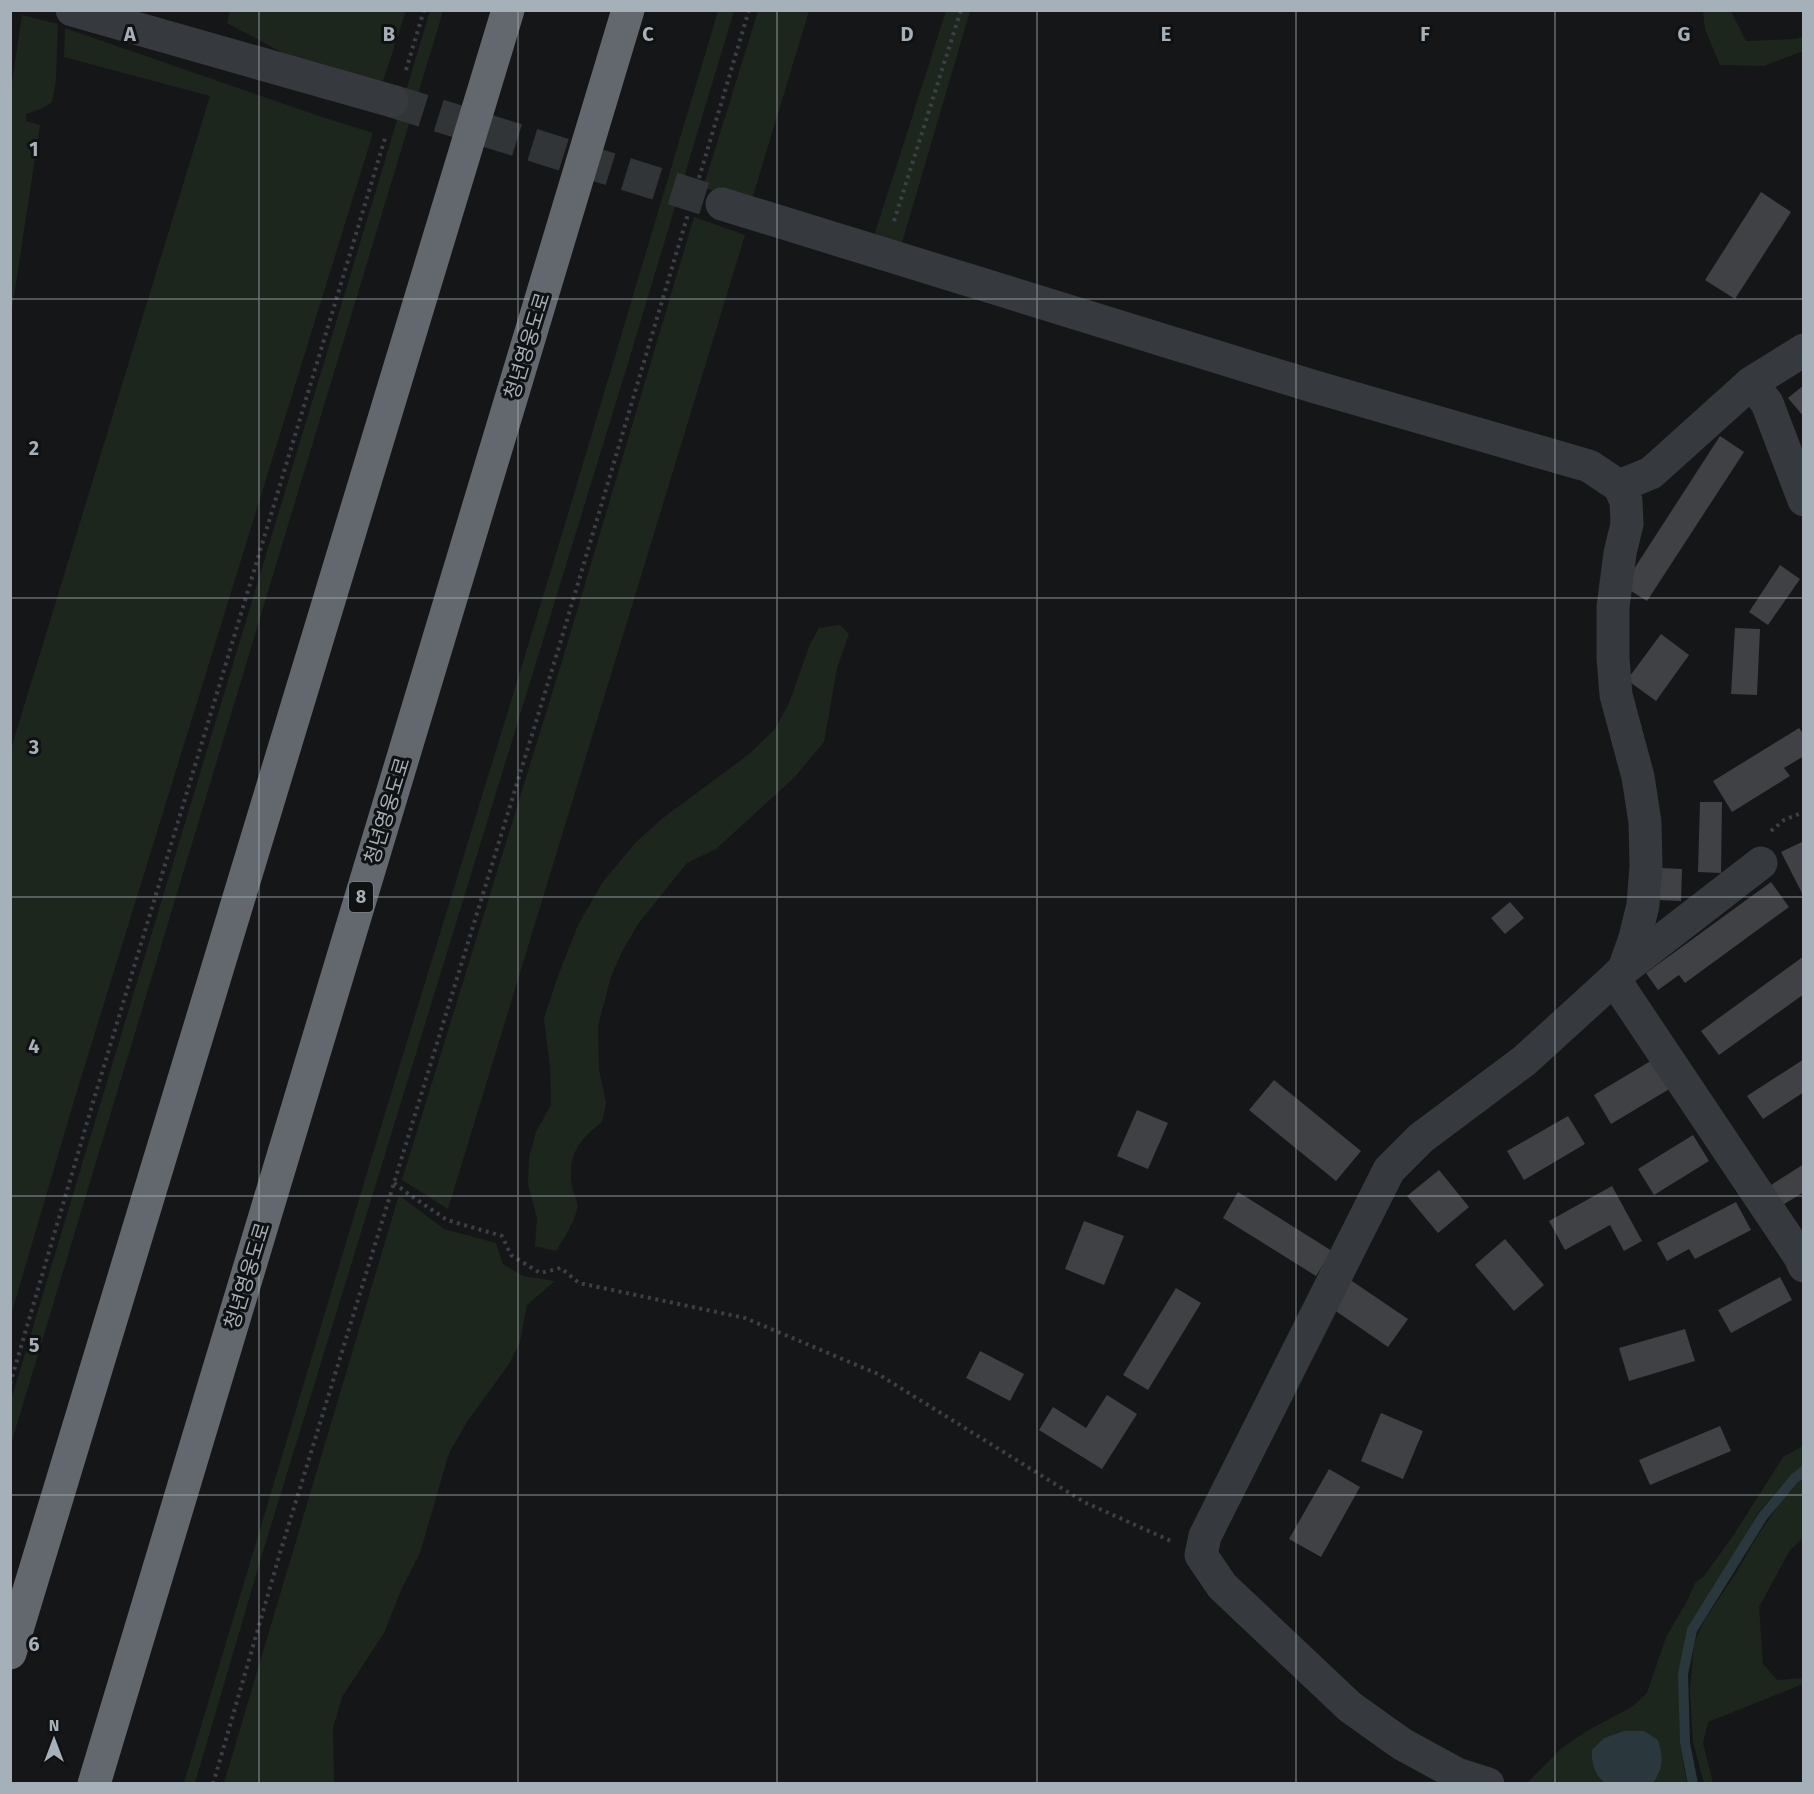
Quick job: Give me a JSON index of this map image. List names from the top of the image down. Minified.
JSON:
{"streets":{"highway":["청년영웅도로","8"]},"north":"top","grid":{"columns":["A","B","C","D","E","F","G"],"rows":["1","2","3","4","5","6"]}}
